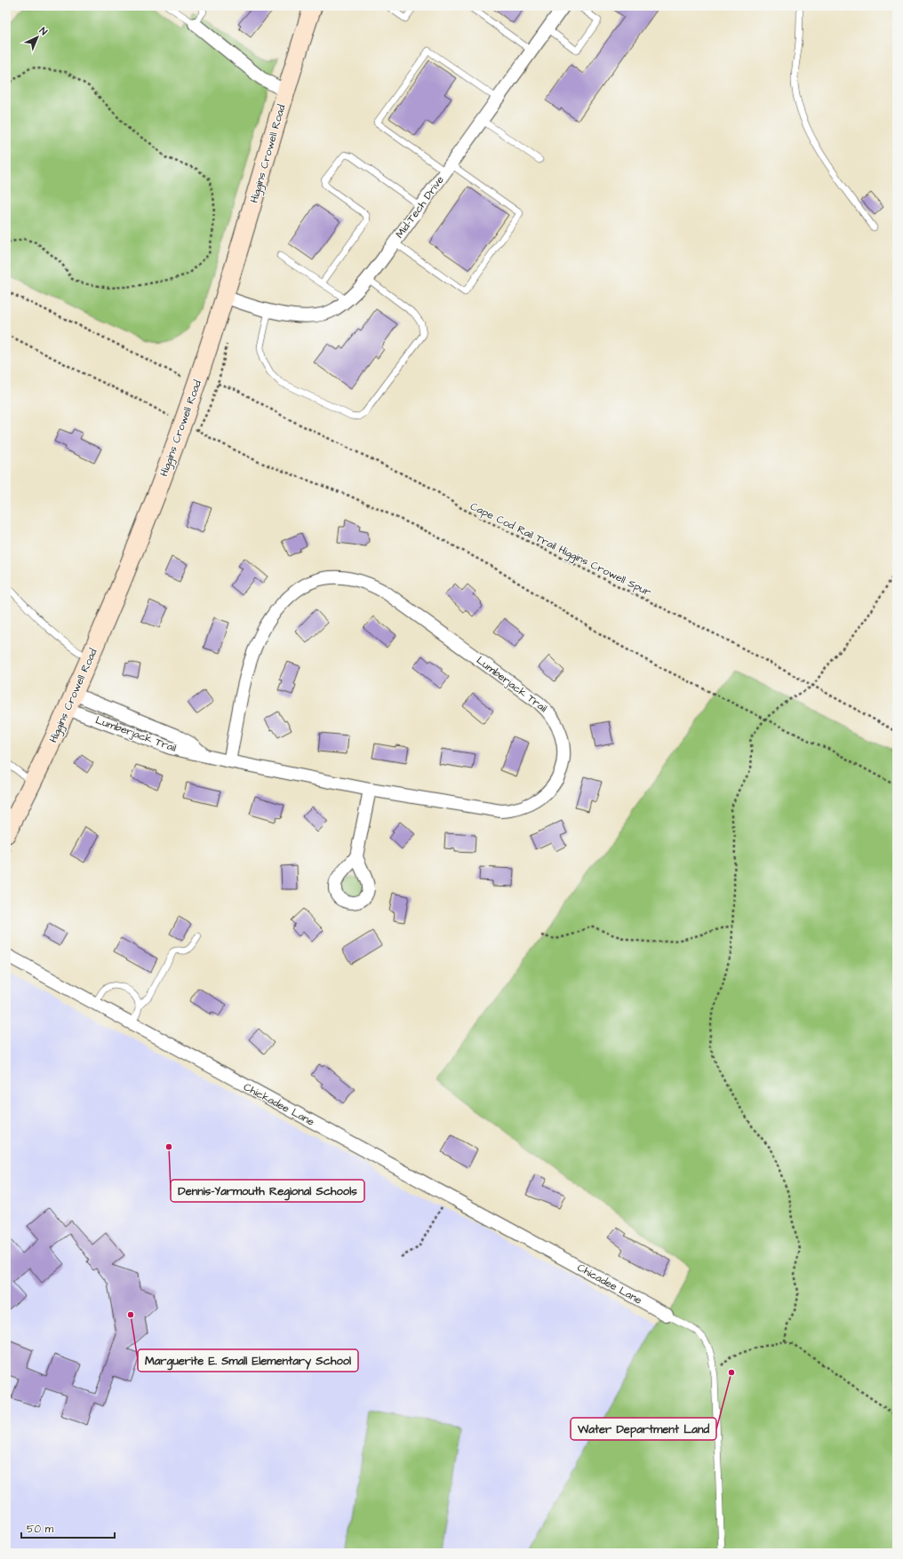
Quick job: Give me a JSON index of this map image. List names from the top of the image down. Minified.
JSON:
{"streets":{"main road":["Higgins Crowell Road"],"street":["Mid-Tech Drive","Lumberjack Trail","Chickadee Lane","Chicadee Lane"],"path":["Cape Cod Rail Trail Higgins Crowell Spur"]},"crossings":[["Higgins Crowell Road","Mid-Tech Drive"],["Higgins Crowell Road","Lumberjack Trail"],["Chickadee Lane","Chicadee Lane"]],"places":["Dennis-Yarmouth Regional Schools","Marguerite E. Small Elementary School","Water Department Land"],"scale_bar":"50 m","north":"top right"}
